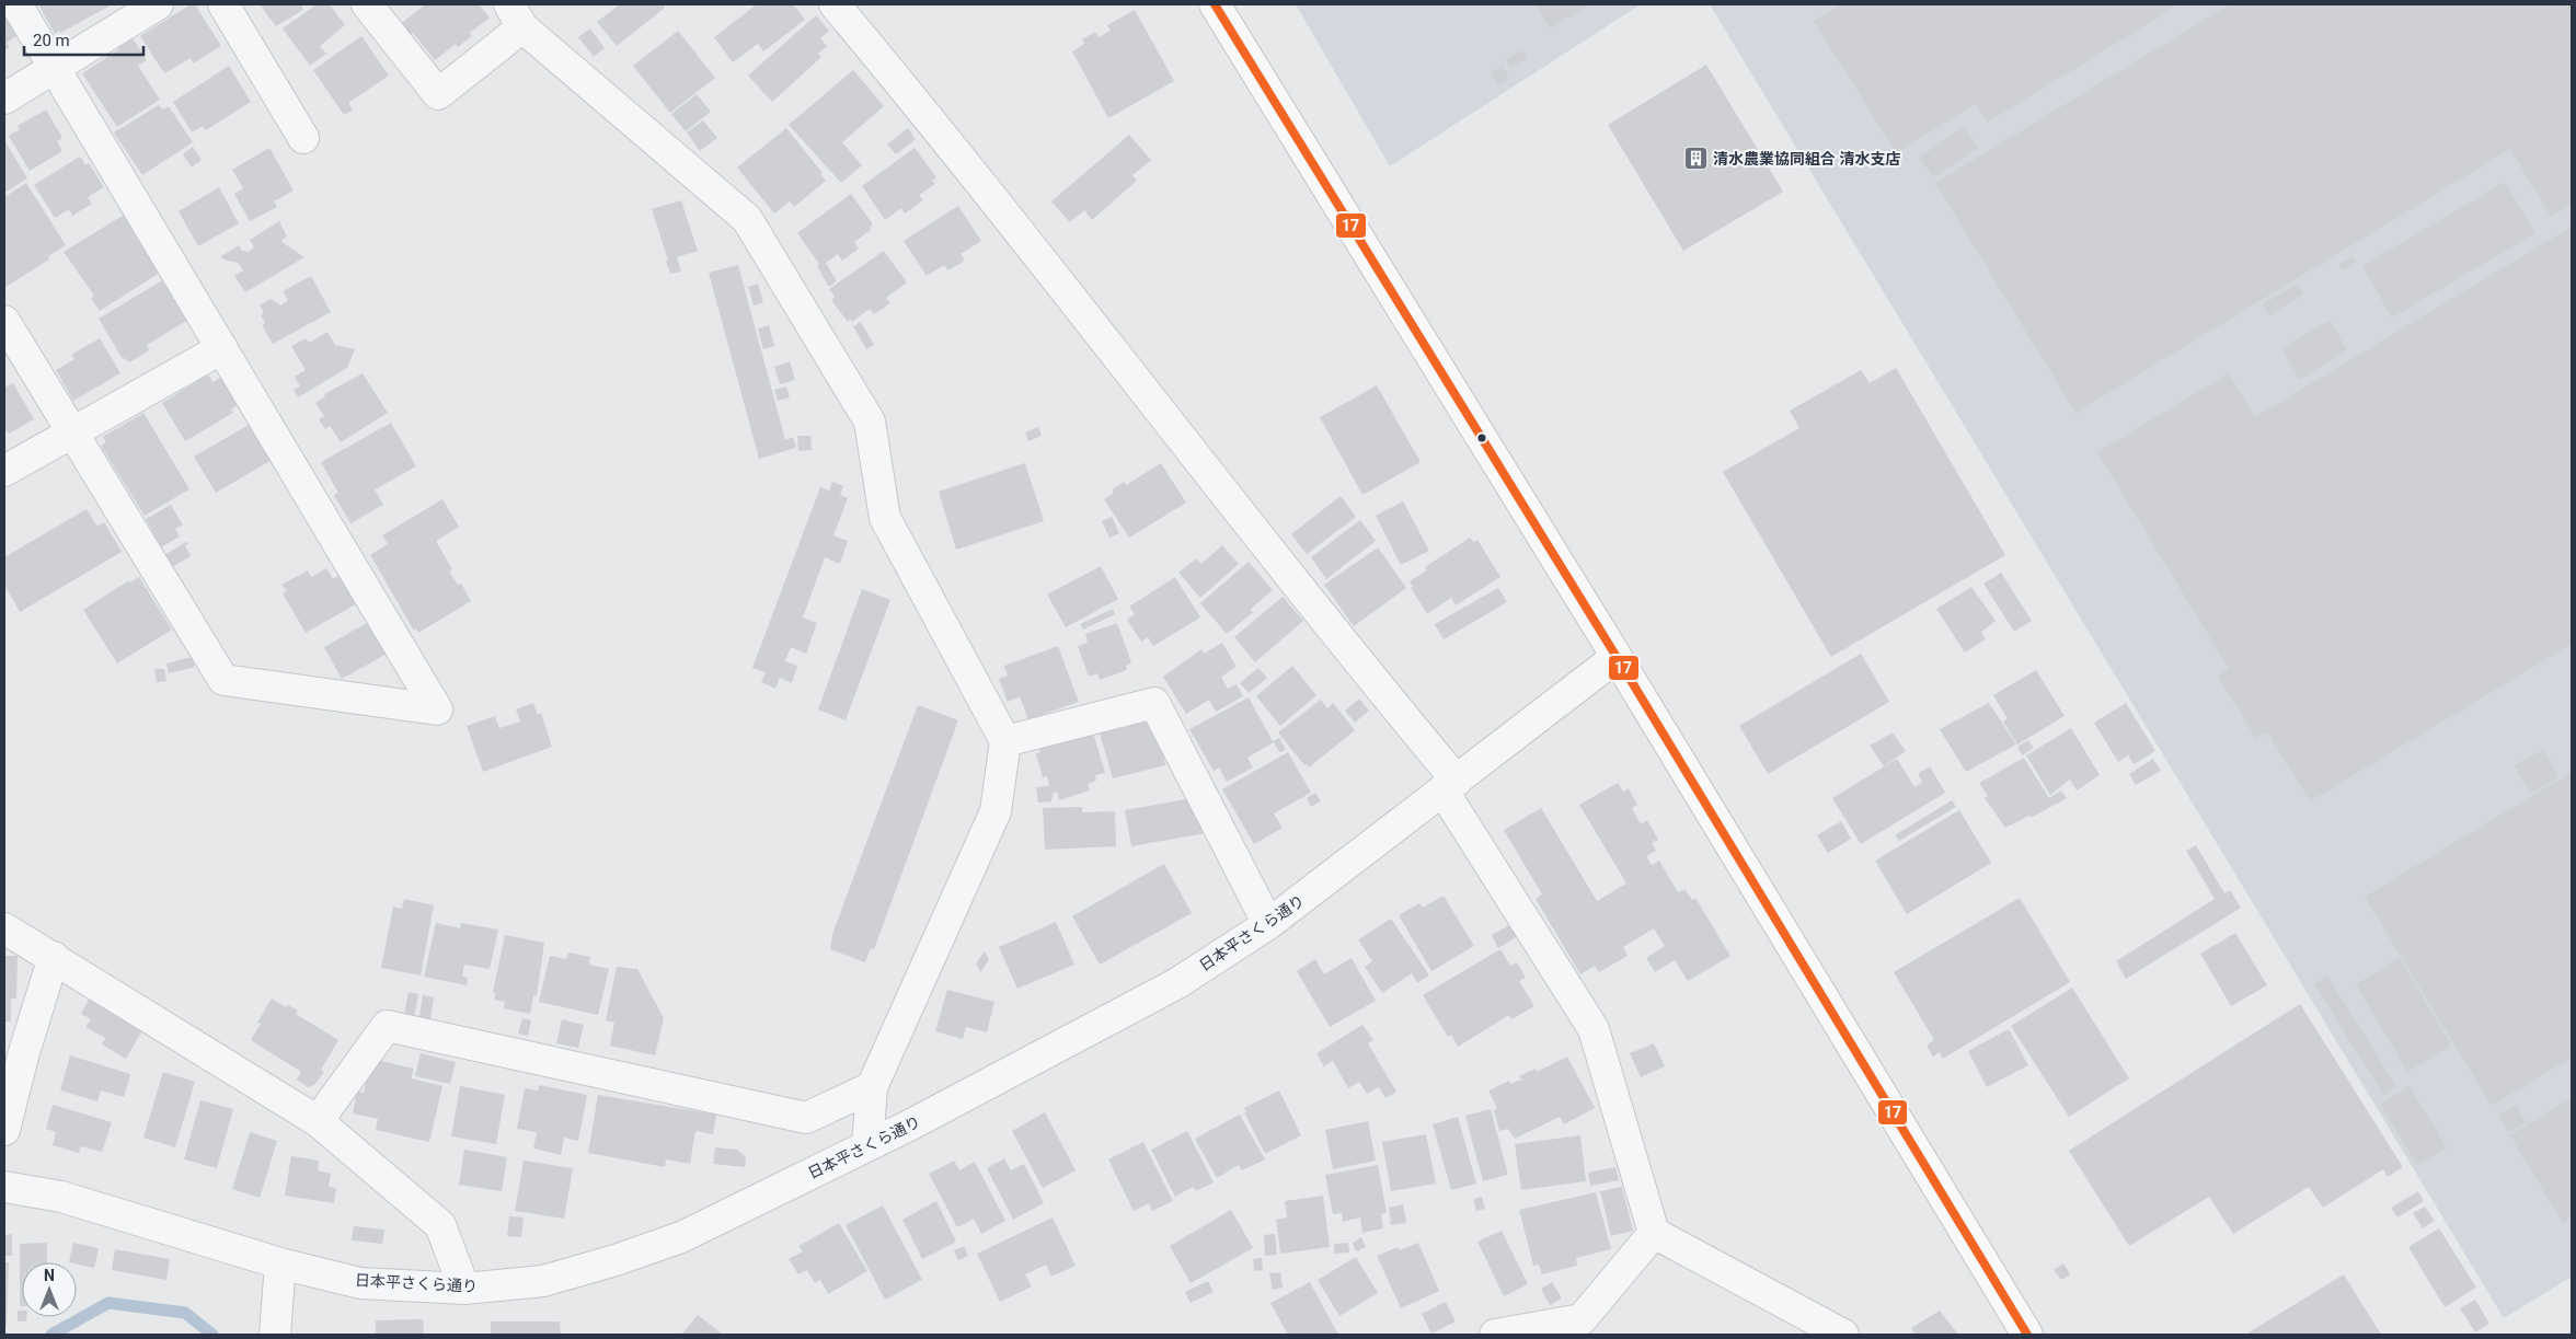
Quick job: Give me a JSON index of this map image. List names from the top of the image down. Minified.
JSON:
{"streets":{"street":["日本平さくら通り"]},"places":{"building":["清水農業協同組合 清水支店"]},"lines":["transit line 17"],"scale_bar":"20 m","north":"top"}
